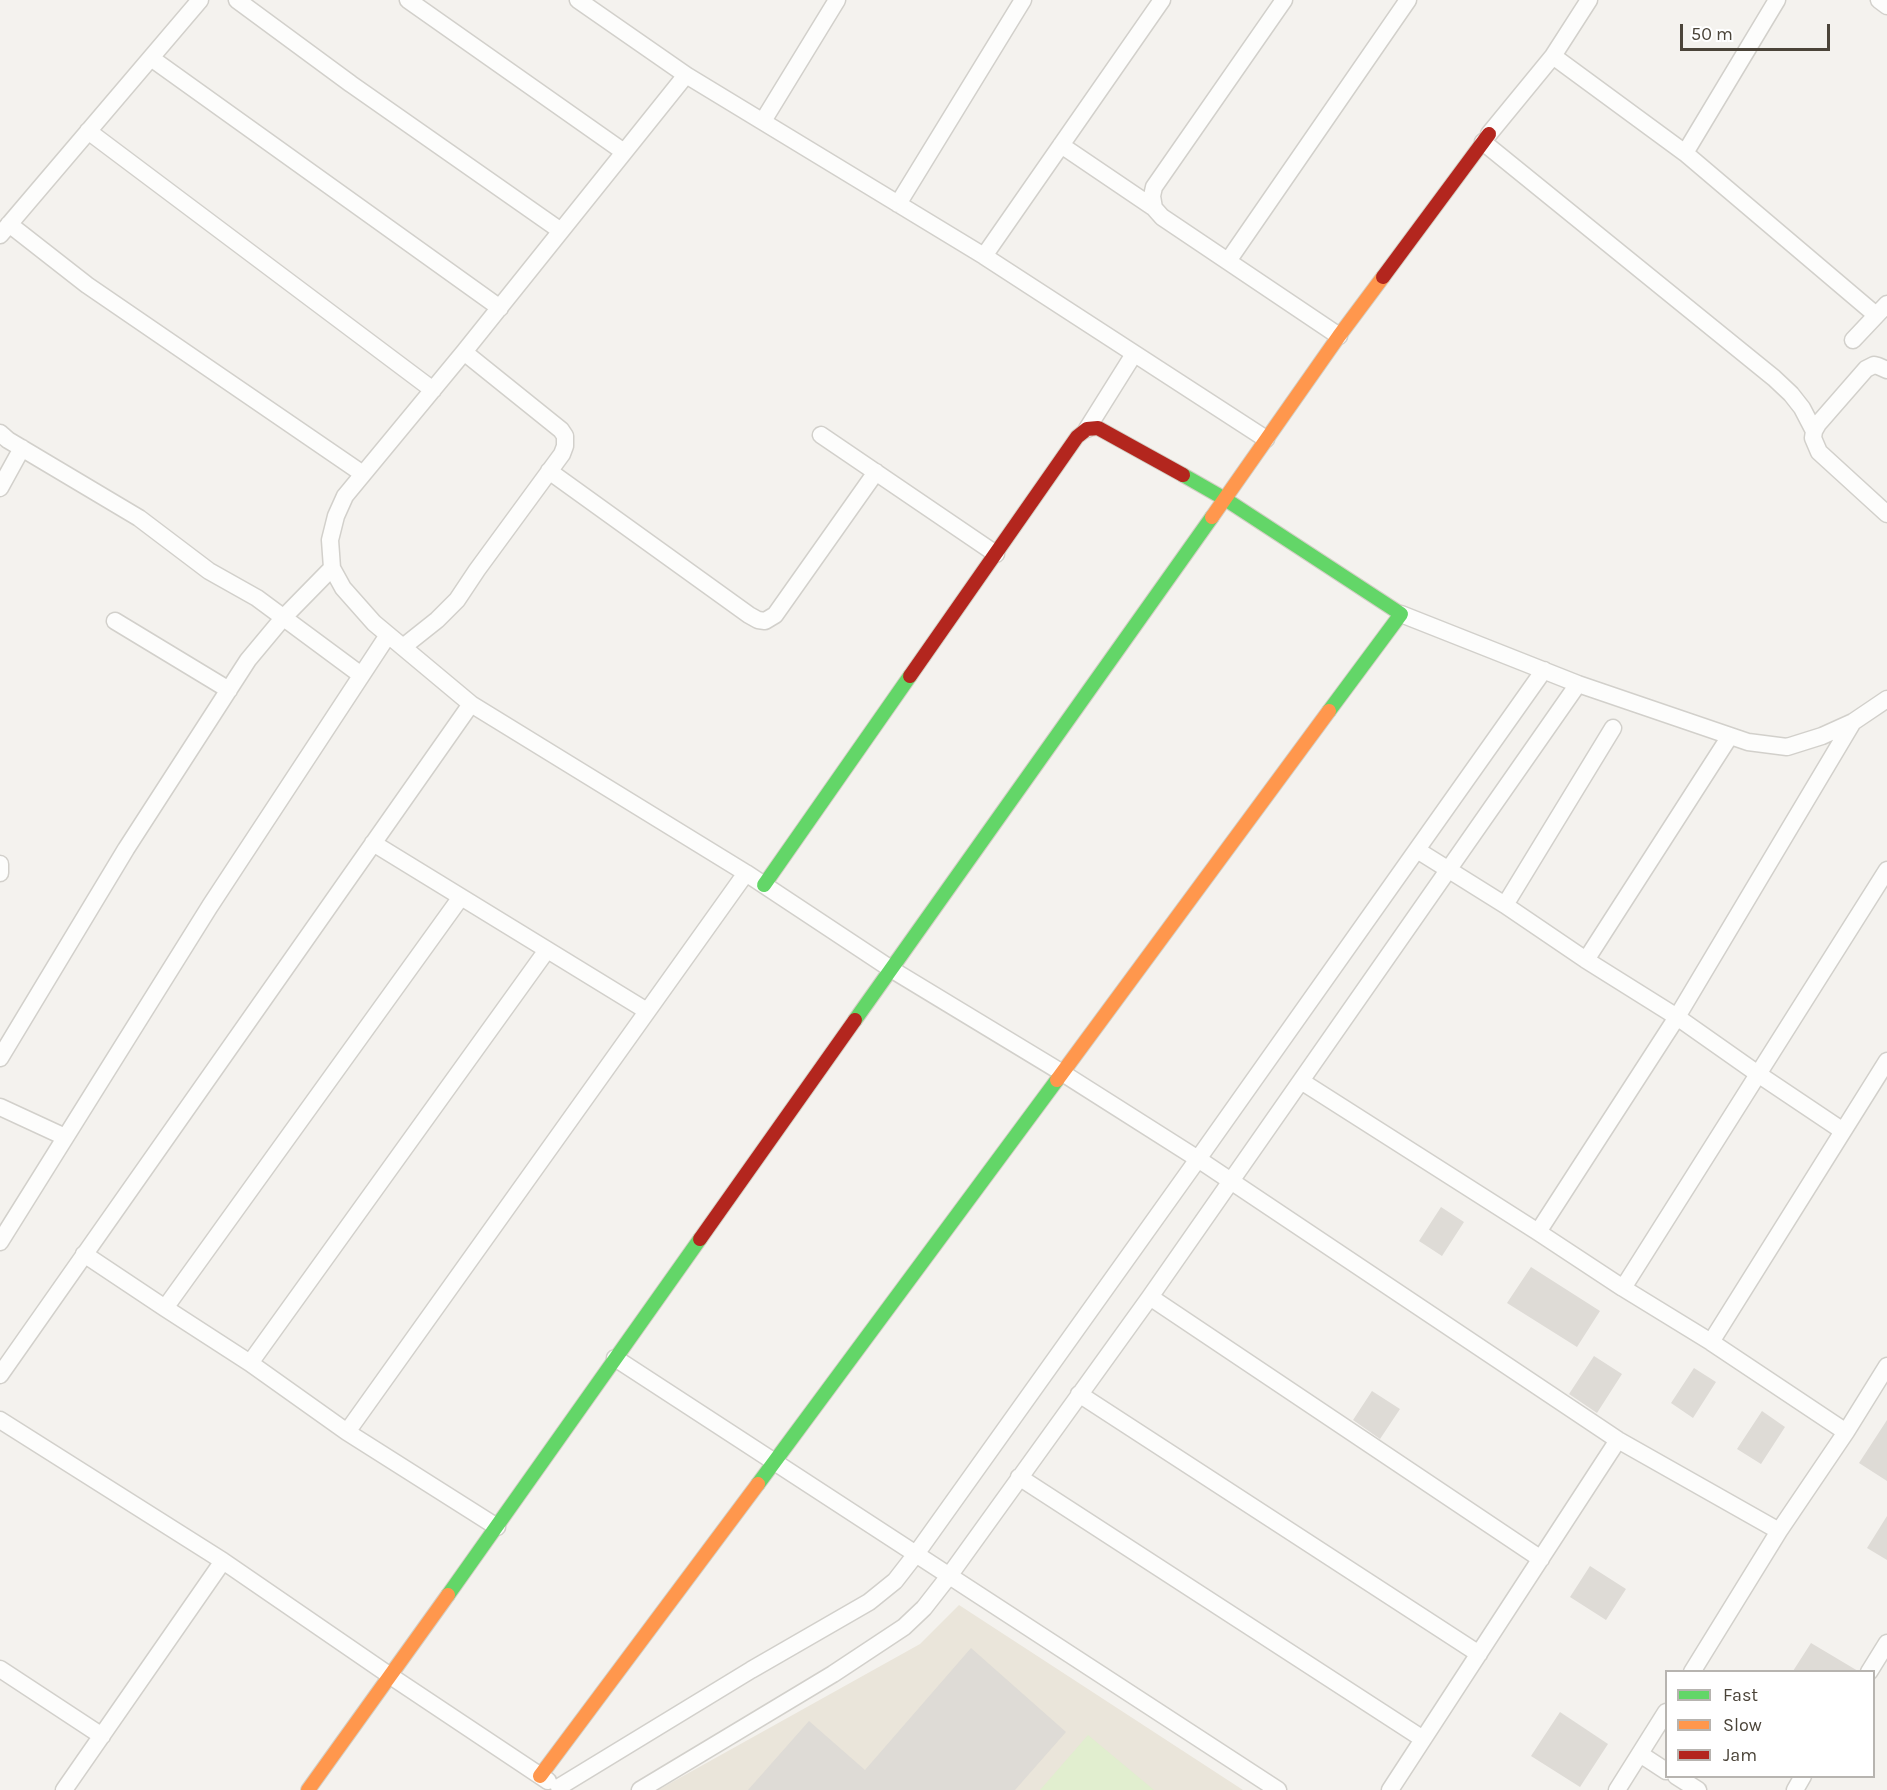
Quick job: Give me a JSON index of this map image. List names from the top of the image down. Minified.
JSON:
{"legend":["Fast","Slow","Jam"],"scale_bar":"50 m"}
